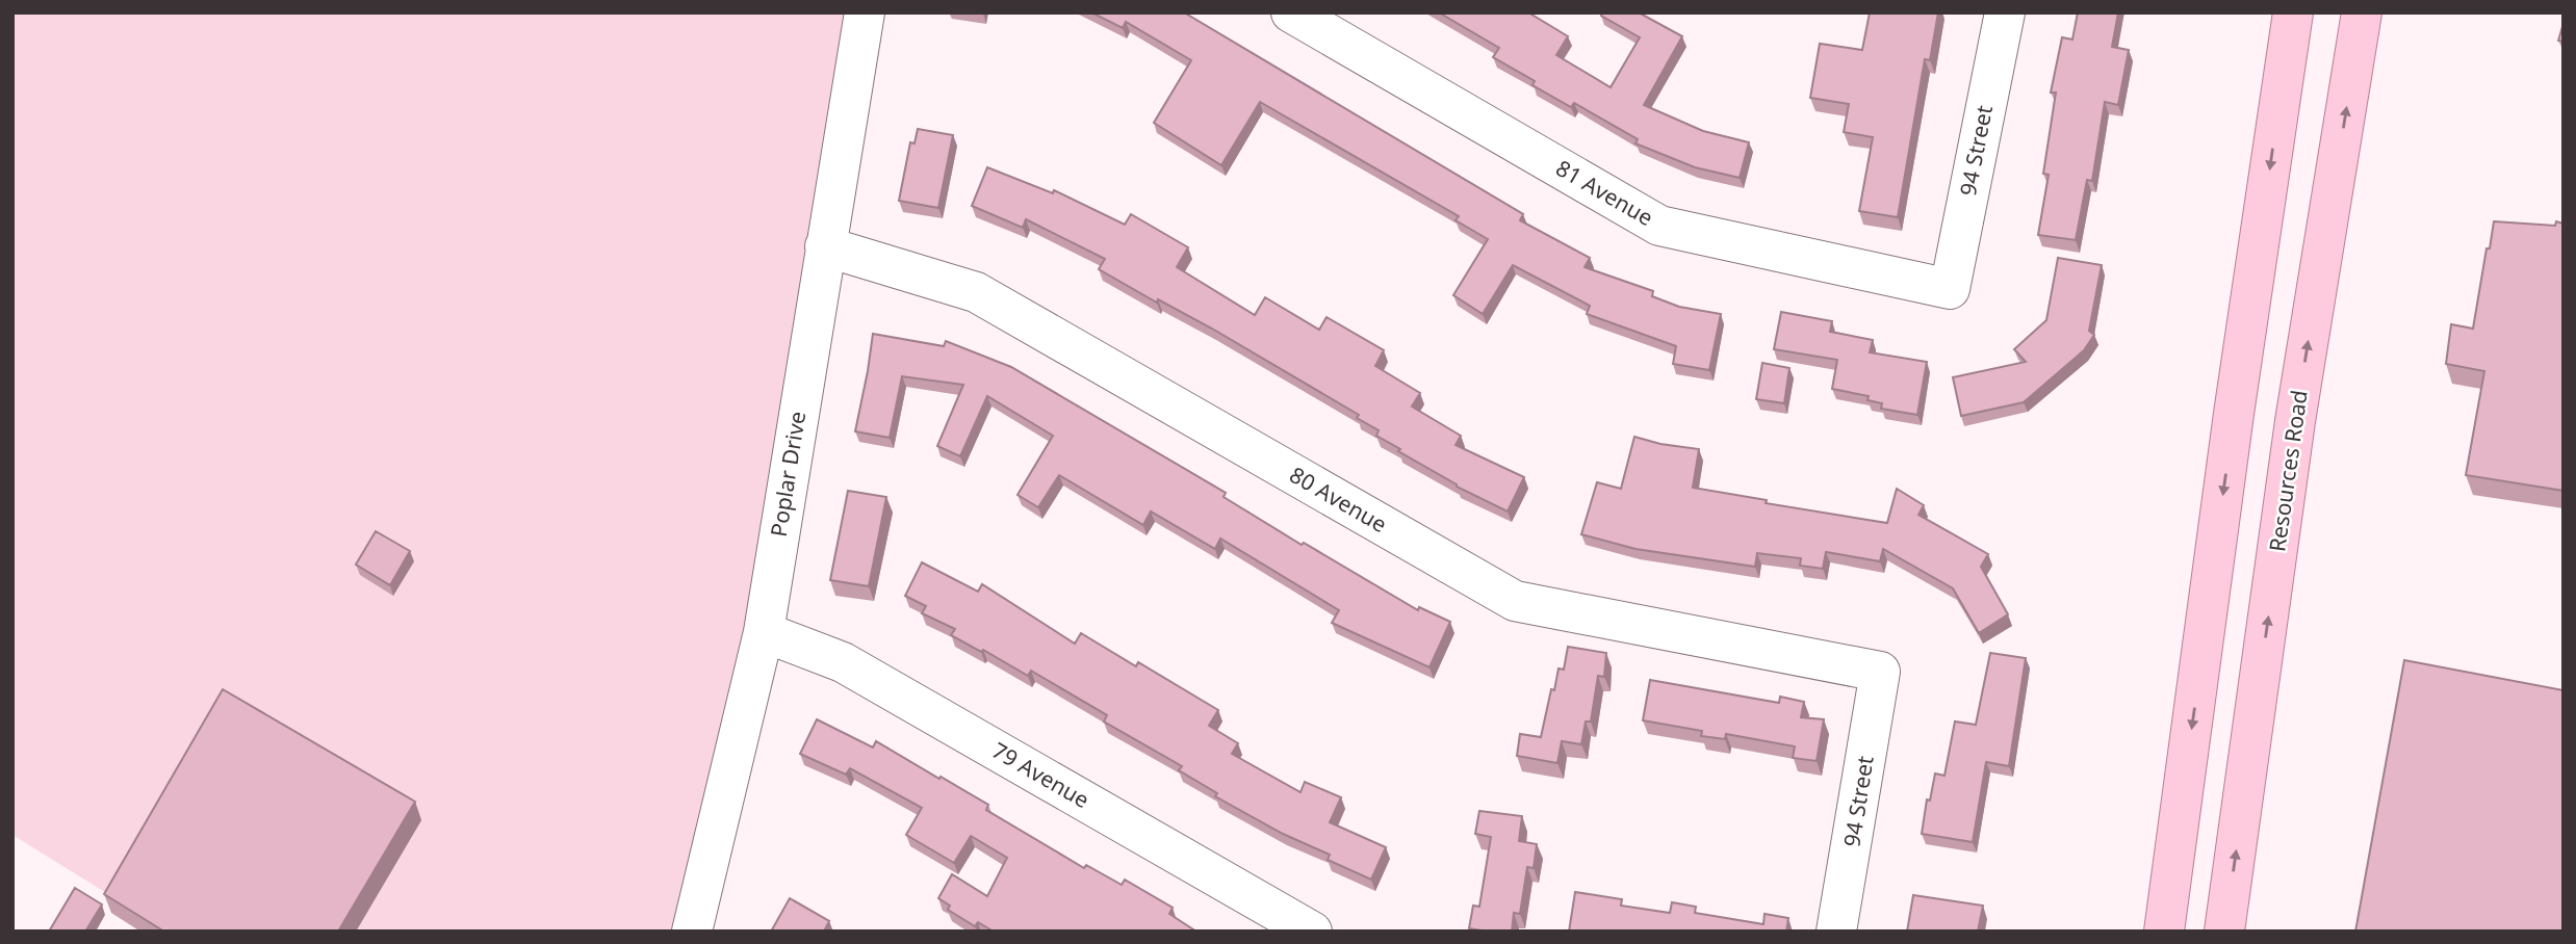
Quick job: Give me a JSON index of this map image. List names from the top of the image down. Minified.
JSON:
{"streets":{"main road":["Resources Road"],"street":["94 Street","81 Avenue","Poplar Drive","80 Avenue","79 Avenue"]},"crossings":[["94 Street","81 Avenue"],["94 Street","80 Avenue"],["Poplar Drive","80 Avenue"],["Poplar Drive","79 Avenue"]]}
